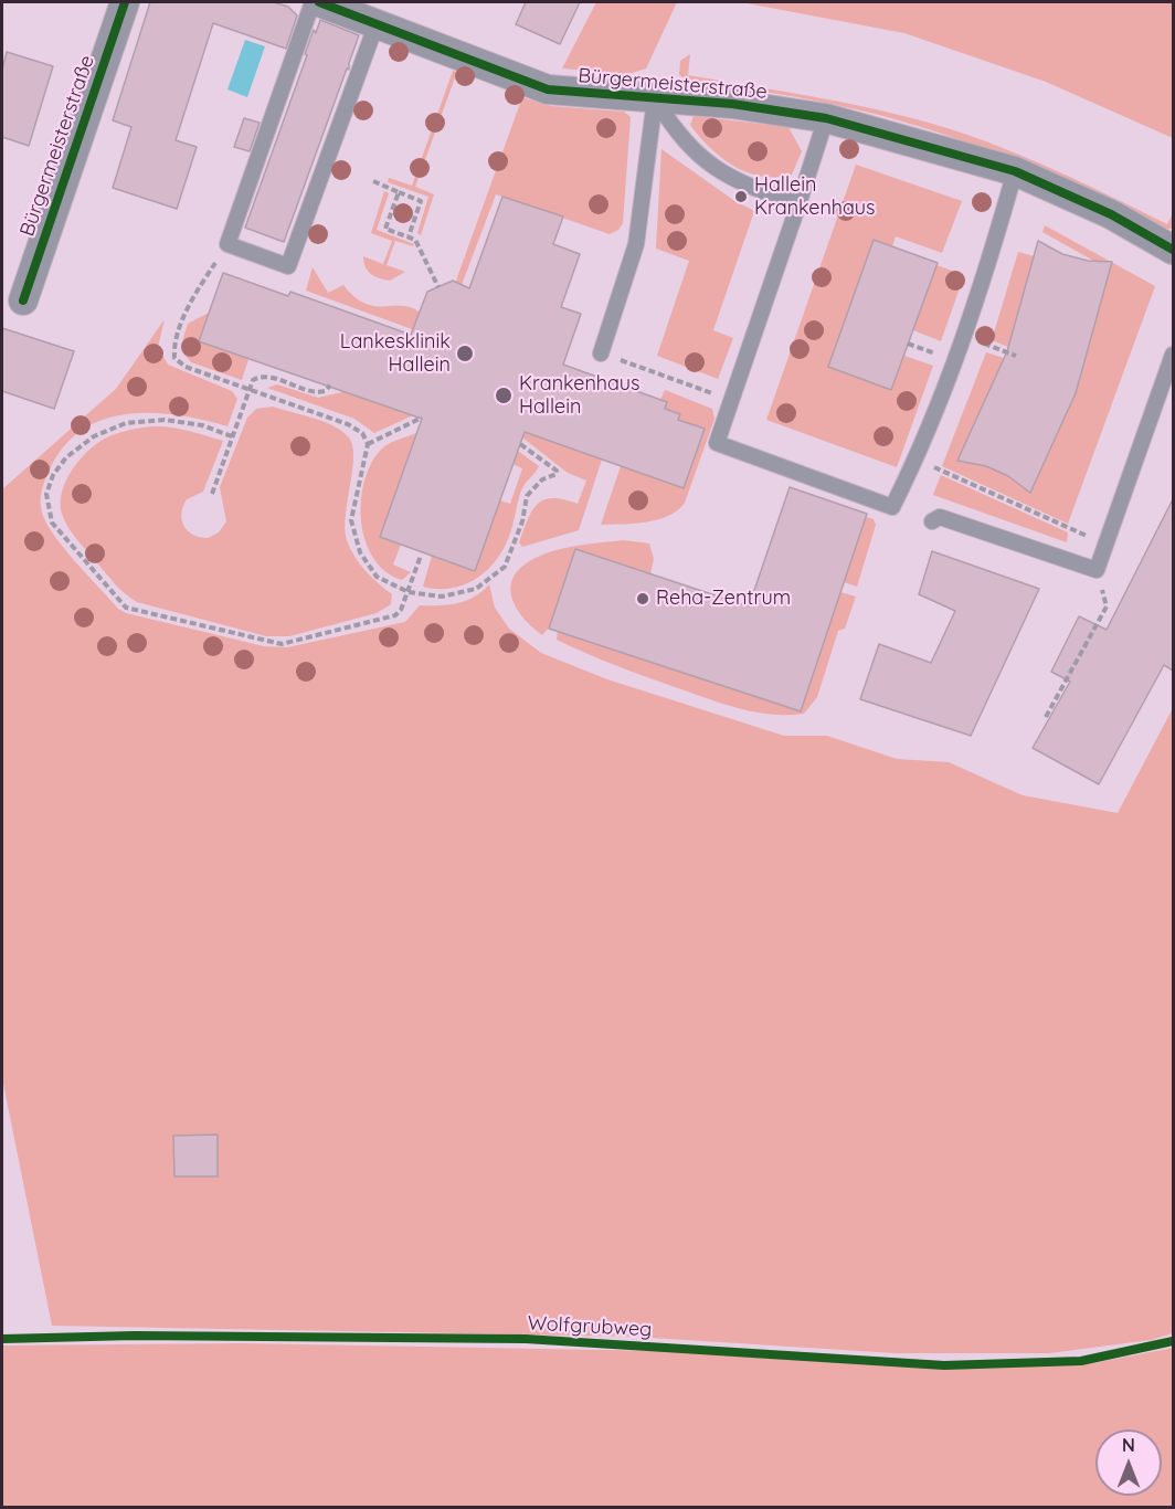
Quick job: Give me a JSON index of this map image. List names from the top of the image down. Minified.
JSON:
{"streets":{"street":["Bürgermeisterstraße"],"cycle path":["Wolfgrubweg"]},"places":["Hallein Krankenhaus","Lankesklinik Hallein","Krankenhaus Hallein","Reha-Zentrum"],"north":"top"}
